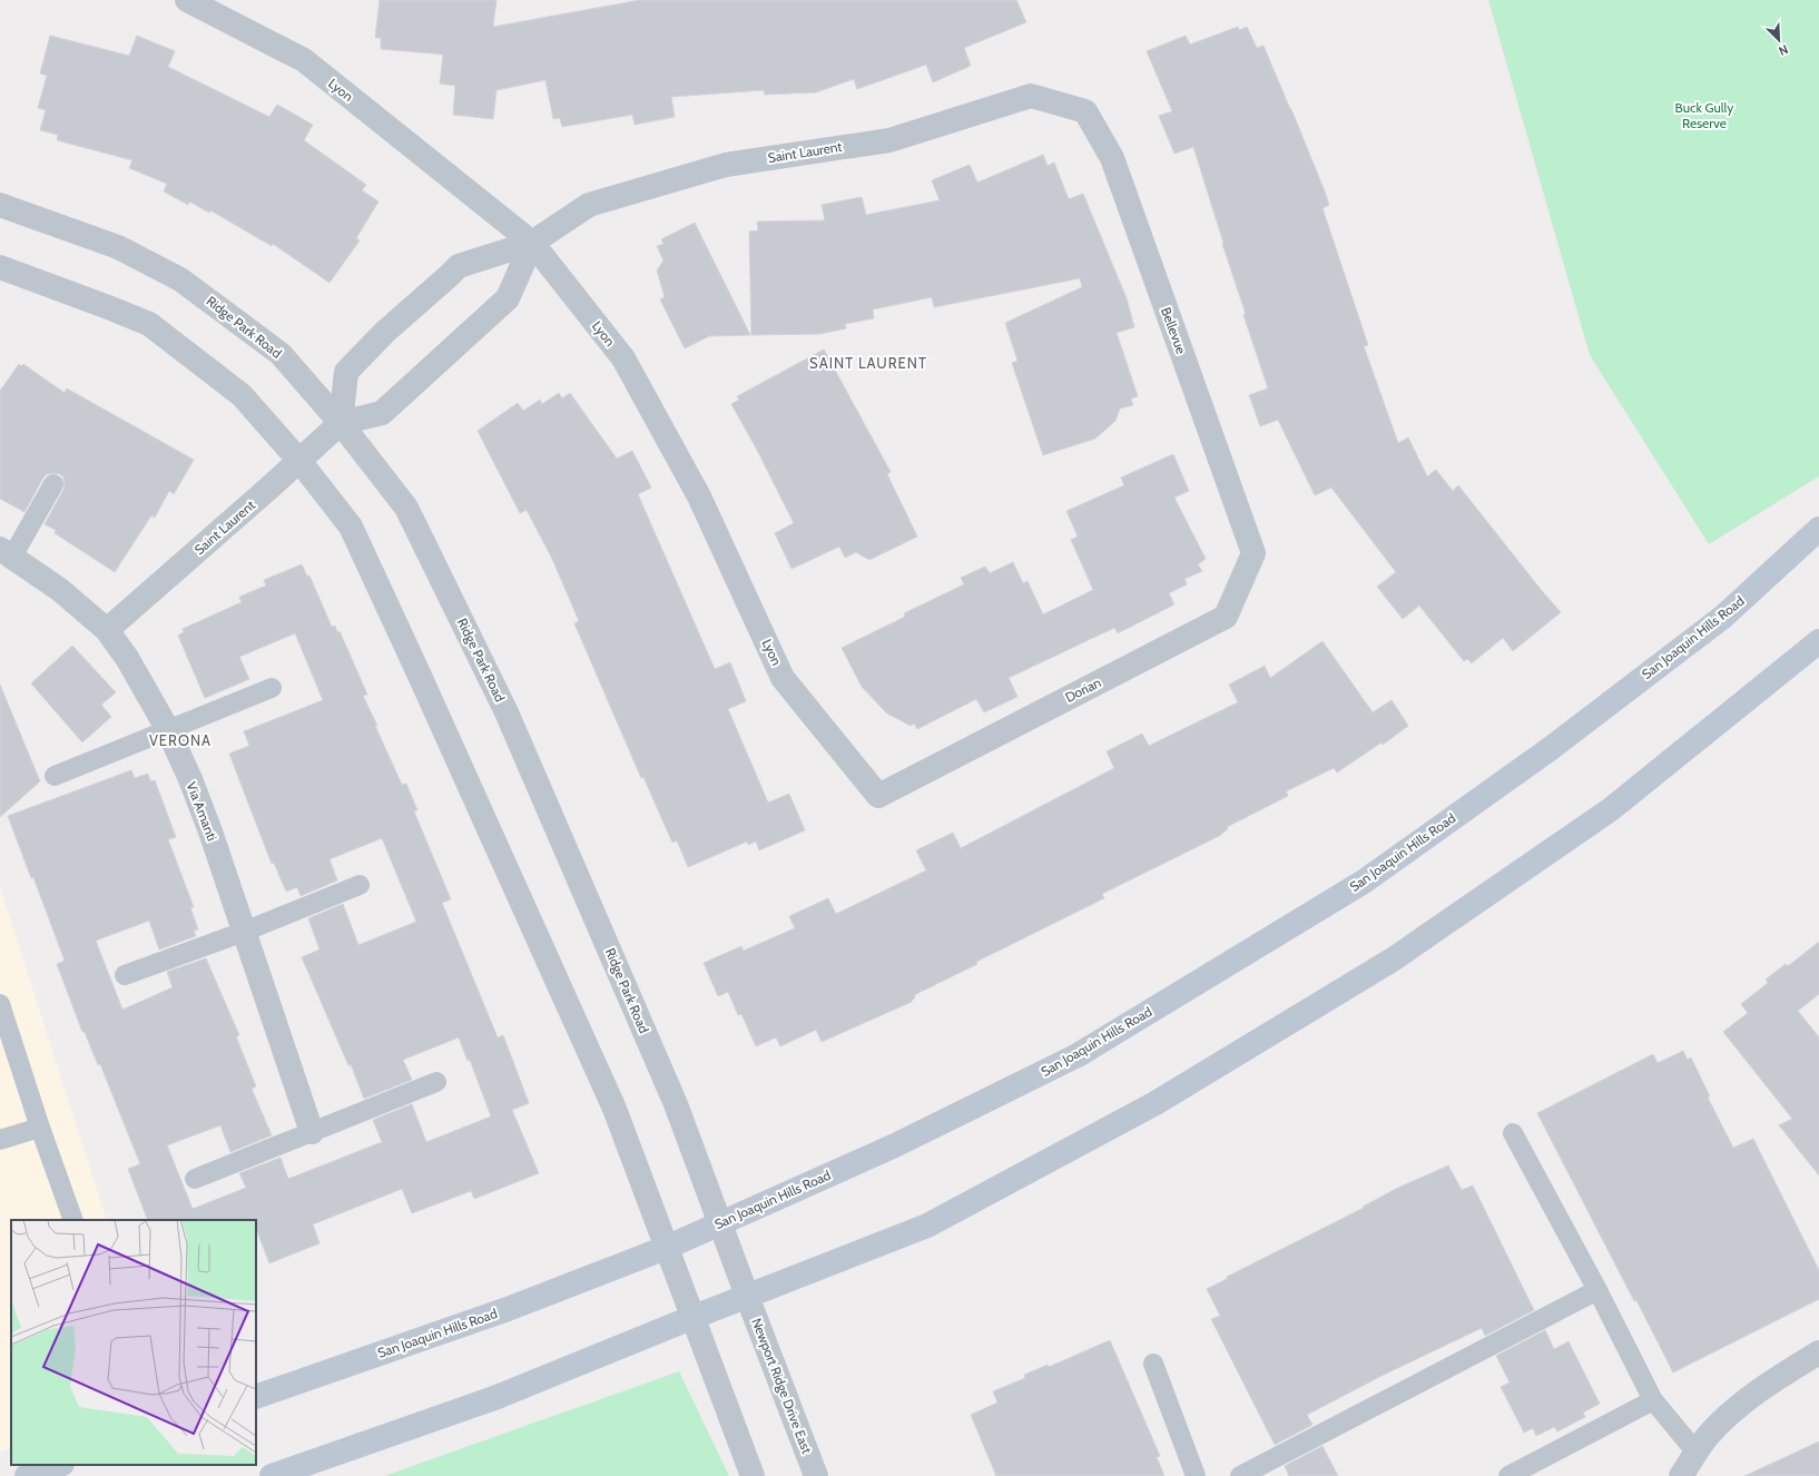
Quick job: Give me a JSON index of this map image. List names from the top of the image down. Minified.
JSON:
{"streets":{"main road":["San Joaquin Hills Road"],"street":["Lyon","Saint Laurent","Ridge Park Road","Bellevue","Dorian","Via Amanti","Newport Ridge Drive East"]},"crossings":[["Lyon","Saint Laurent"],["Lyon","Dorian"],["Saint Laurent","Ridge Park Road"],["Saint Laurent","Bellevue"],["Saint Laurent","Via Amanti"],["Ridge Park Road","San Joaquin Hills Road"],["Ridge Park Road","Newport Ridge Drive East"],["Bellevue","Dorian"]],"districts":["SAINT LAURENT","VERONA"],"parks":["Buck Gully Reserve"],"north":"bottom right"}
